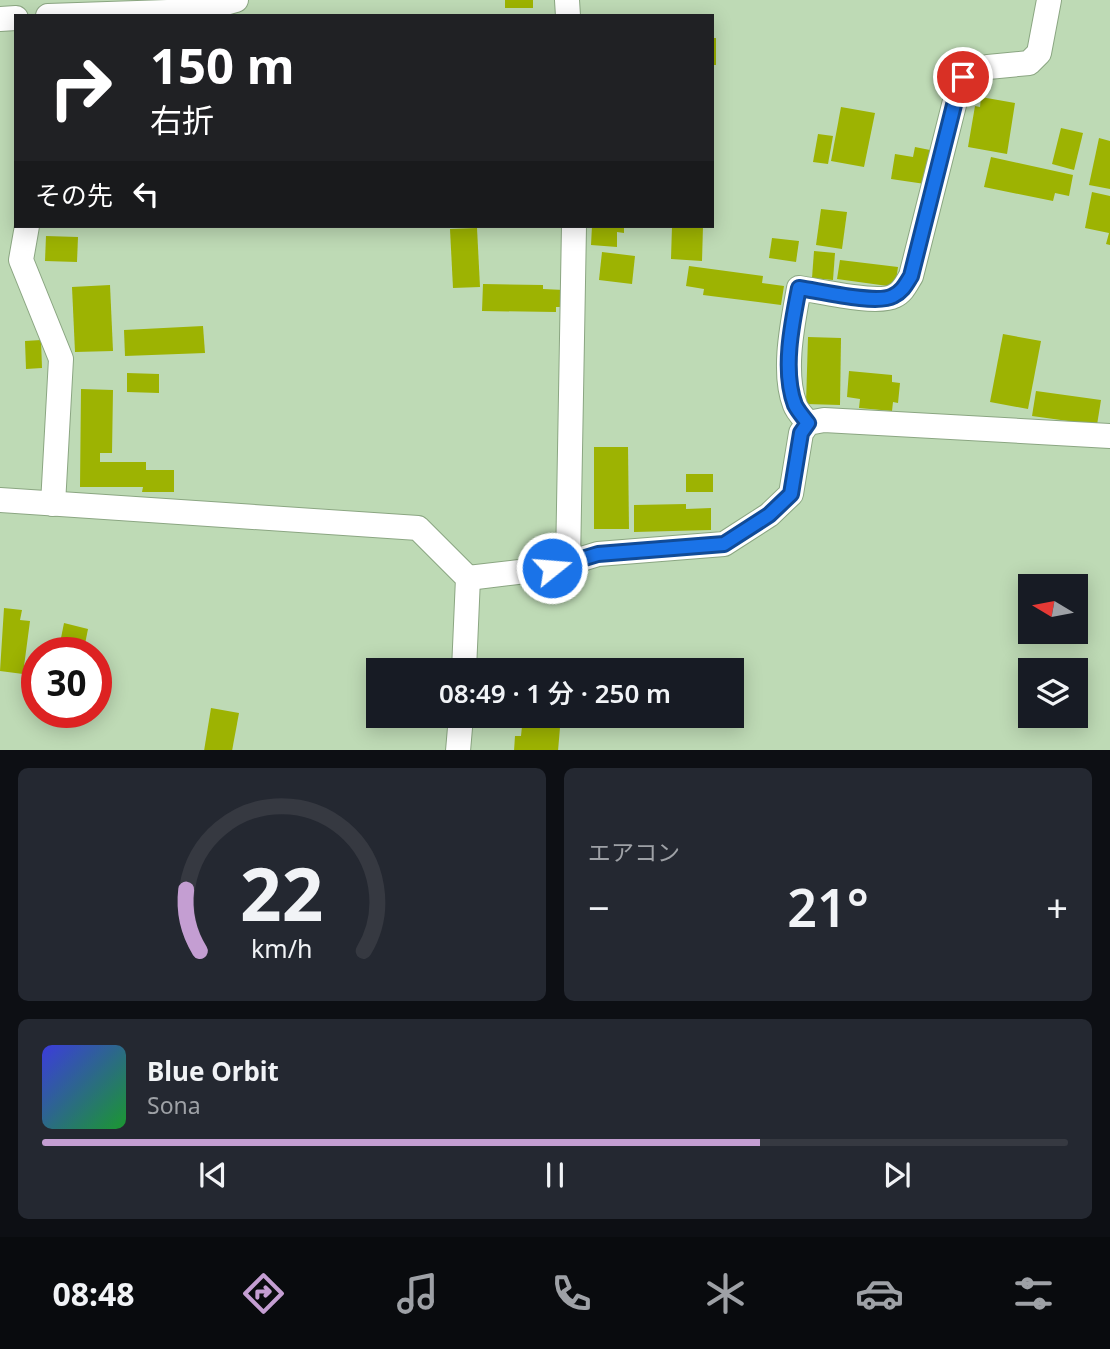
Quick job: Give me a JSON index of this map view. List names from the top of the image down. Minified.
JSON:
{"north":"left","page":{"turn":["150 m","右折"],"then":"その先","limit":"30","trip":"08:49 · 1 分 · 250 m","tile":"エアコン","heat":["−","21°","+"],"song":["Blue Orbit","Sona"],"tabs":"08:48","gauge":["22","km/h"]}}
